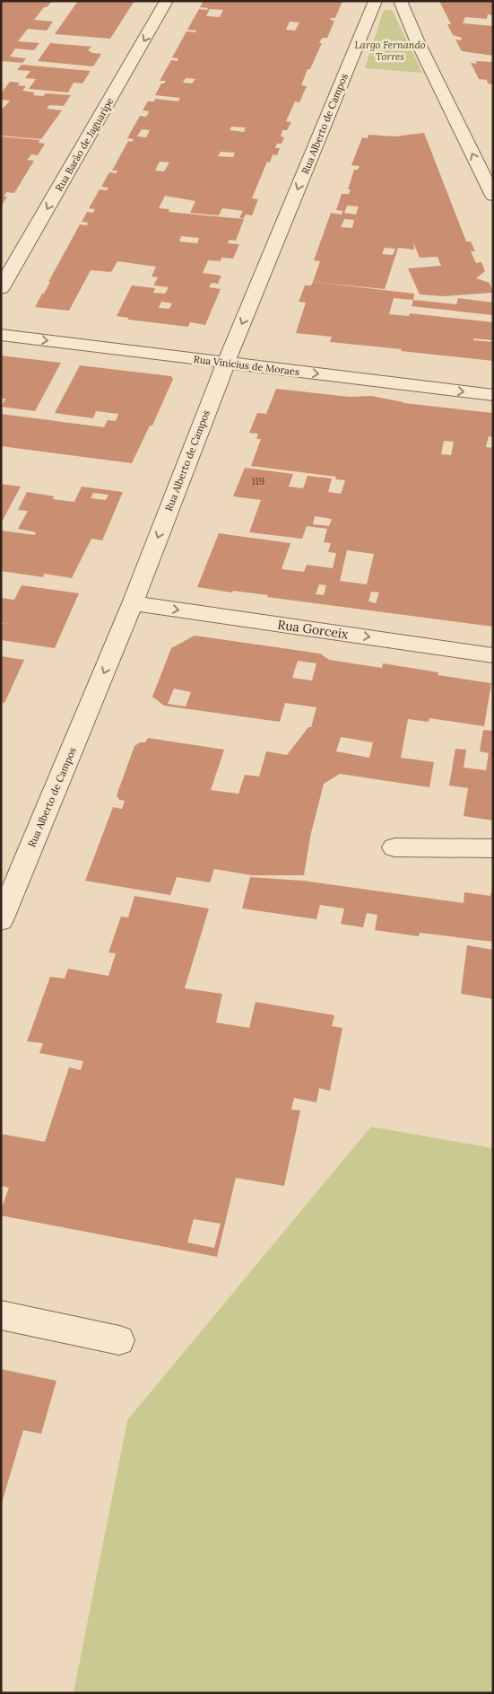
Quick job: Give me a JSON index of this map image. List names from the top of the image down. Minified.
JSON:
{"streets":{"street":["Rua Alberto de Campos","Rua Barão de Jaguaripe","Rua Vinícius de Moraes","Rua Gorceix"]},"crossings":[["Rua Alberto de Campos","Rua Vinícius de Moraes"],["Rua Alberto de Campos","Rua Gorceix"]],"one_way":["Rua Alberto de Campos","Rua Barão de Jaguaripe","Rua Vinícius de Moraes","Rua Gorceix"],"parks":["Largo Fernando Torres"],"house_numbers":["119"]}
